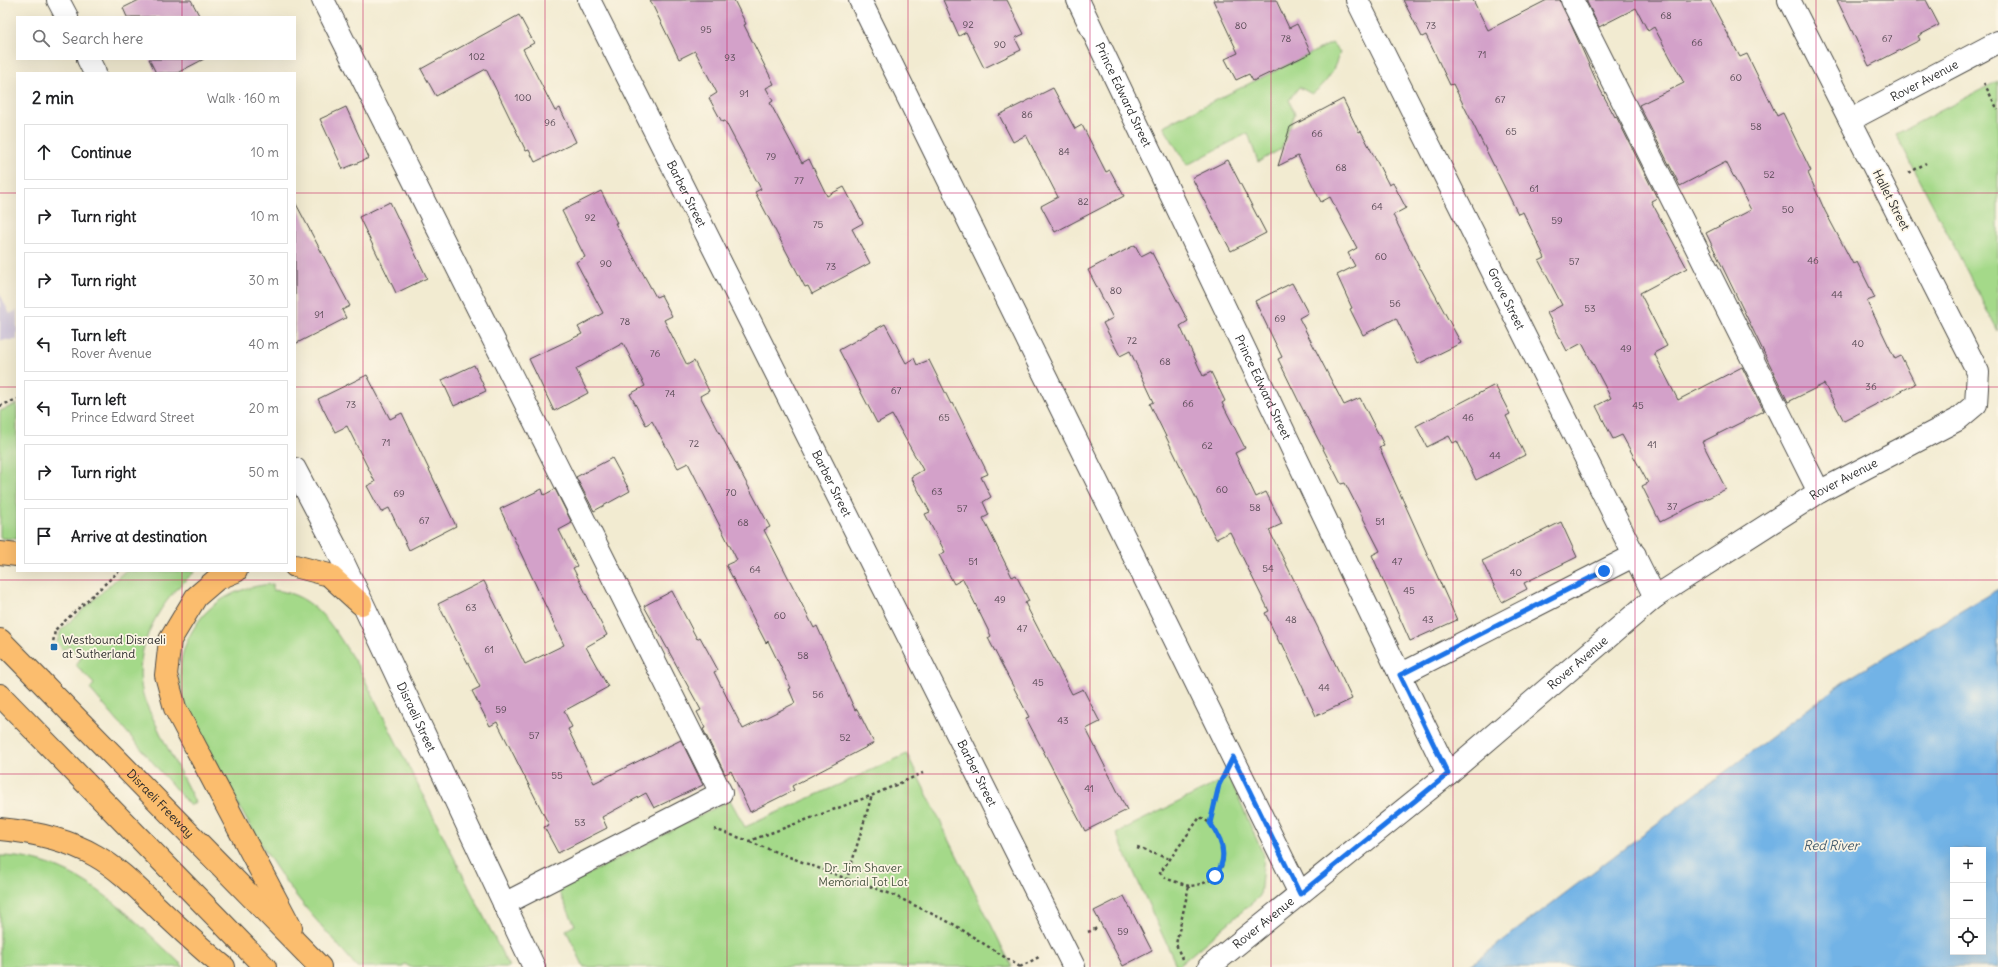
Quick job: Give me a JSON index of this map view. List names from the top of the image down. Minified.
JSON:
{"streets":{"main road":["Disraeli Freeway"],"street":["Rover Avenue","Prince Edward Street","Barber Street","Hallet Street","Grove Street","Disraeli Street"]},"crossings":[["Rover Avenue","Prince Edward Street"],["Rover Avenue","Hallet Street"],["Rover Avenue","Grove Street"]],"water":["Red River"],"parks":["Dr. Jim Shaver Memorial Tot Lot"],"places":{"transit":["Westbound Disraeli at Sutherland"]},"house_numbers":["68","92","80","73","95","78","67","66","90","71","102","93","60","91","100","67","86","96","58","65","66","84","79","68","52","77","61","82","64","50","92","59","75","60","46","57","90","73","80","44","56","53","91","69","78","72","40","49","76","68","36","67","74","66","73","45","65","46","71","72","41","62","44","60","63","70","69","37","58","57","67","51","68","51","47","54","64","40","45","49","63","60","48","43","47","61","58","45","44","56","59","43","57","52","55","41","53","59"],"page":{"search":"Search here","heading":["2 min","Walk · 160 m"],"list":[["Continue","10 m"],["Turn right","10 m"],["Turn right","30 m"],["Turn left","Rover Avenue","40 m"],["Turn left","Prince Edward Street","20 m"],["Turn right","50 m"],"Arrive at destination"],"map_buttons":["+","−"]}}
